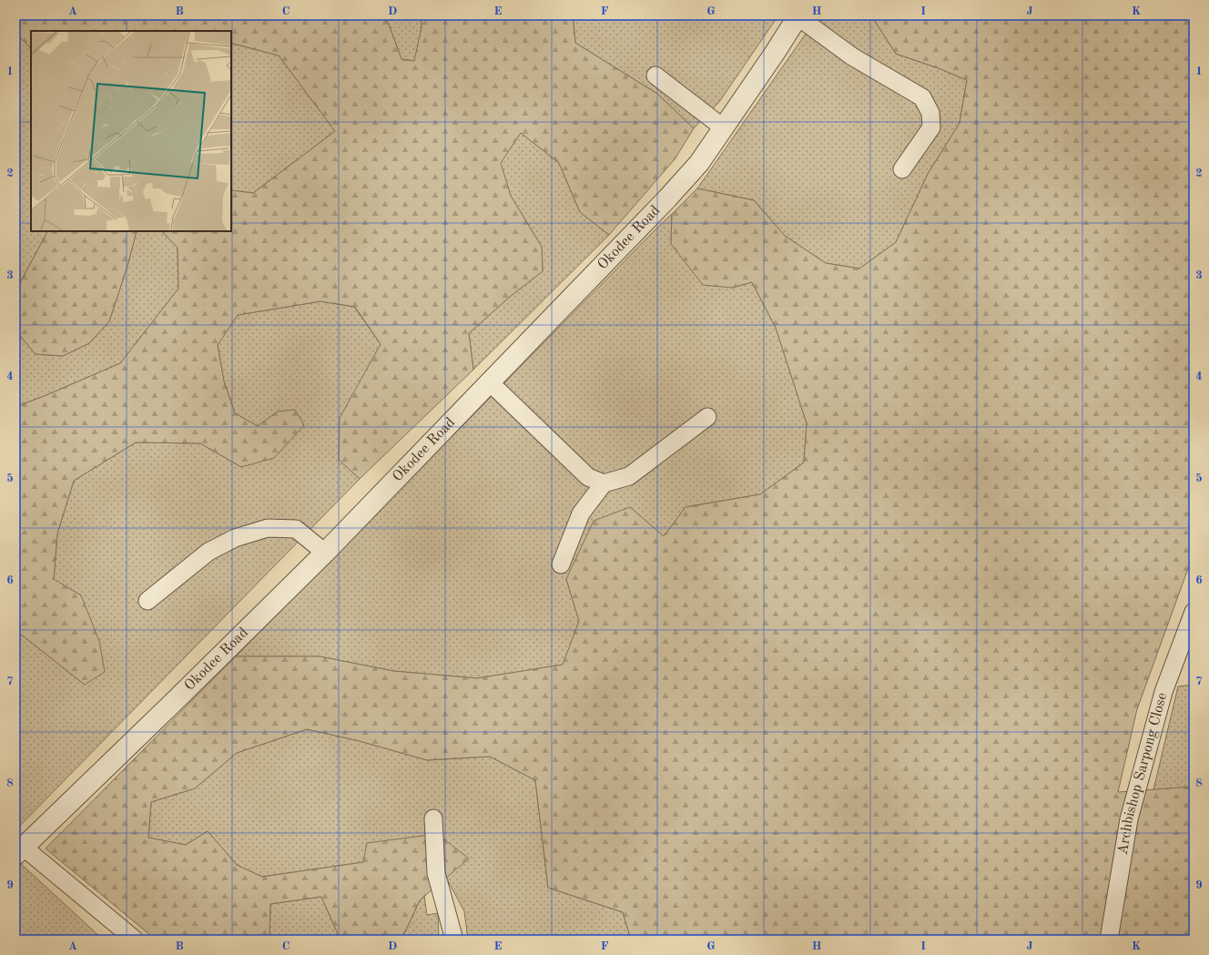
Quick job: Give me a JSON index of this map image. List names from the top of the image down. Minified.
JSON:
{"streets":{"street":["Okodee Road"],"lane":["Archbishop Sarpong Close"]},"grid":{"columns":["A","B","C","D","E","F","G","H","I","J","K"],"rows":["1","2","3","4","5","6","7","8","9"]}}
